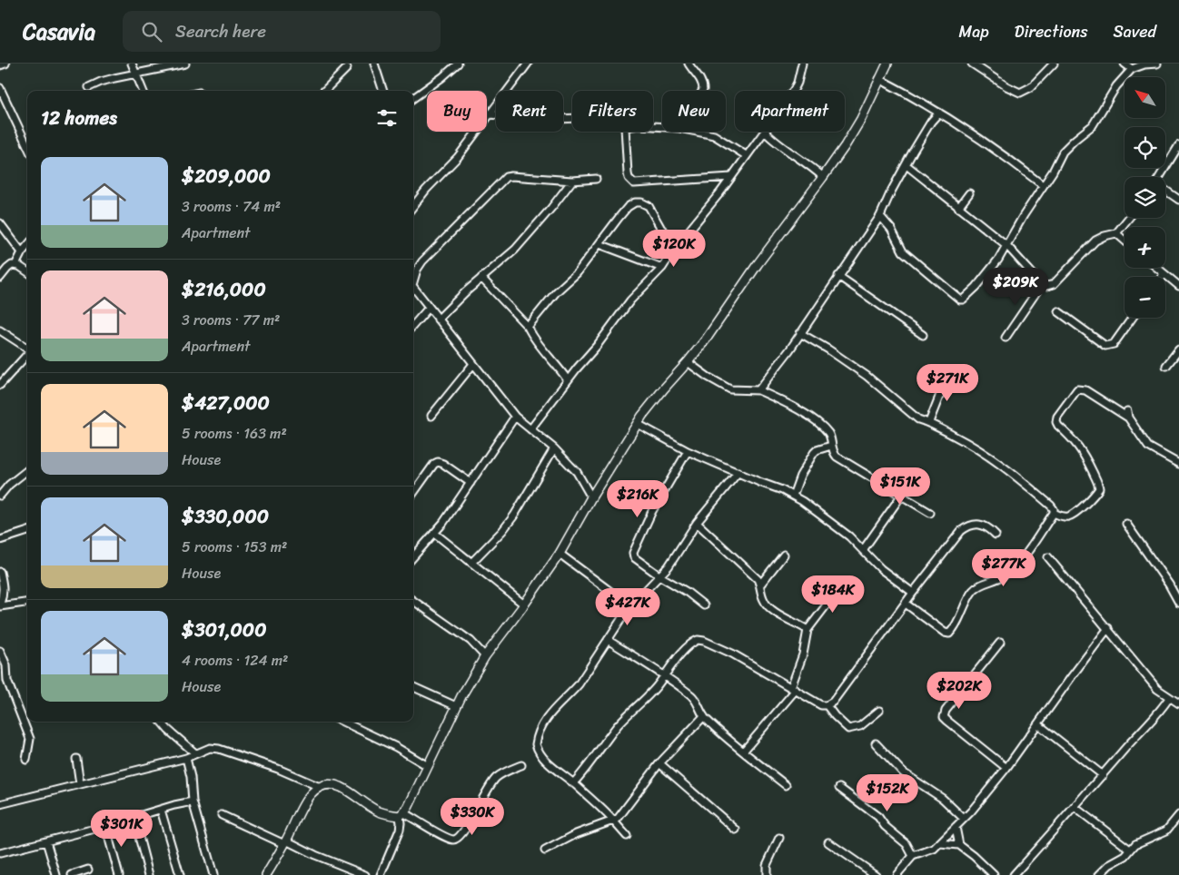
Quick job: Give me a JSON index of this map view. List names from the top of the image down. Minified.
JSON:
{"north":"top left","page":{"header":"Casavia","search":"Search here","nav":["Map","Directions","Saved"],"map_buttons":["+","−"],"chip":["Buy","Rent","Filters","New","Apartment"],"heading":"12 homes","list":[{"name":"$209,000","note":"3 rooms · 74 m² · Apartment"},{"name":"$216,000","note":"3 rooms · 77 m² · Apartment"},{"name":"$427,000","note":"5 rooms · 163 m² · House"},{"name":"$330,000","note":"5 rooms · 153 m² · House"},{"name":"$301,000","note":"4 rooms · 124 m² · House"}],"price":["$120K","$209K","$271K","$151K","$216K","$277K","$184K","$427K","$202K","$152K","$330K","$301K"]}}
